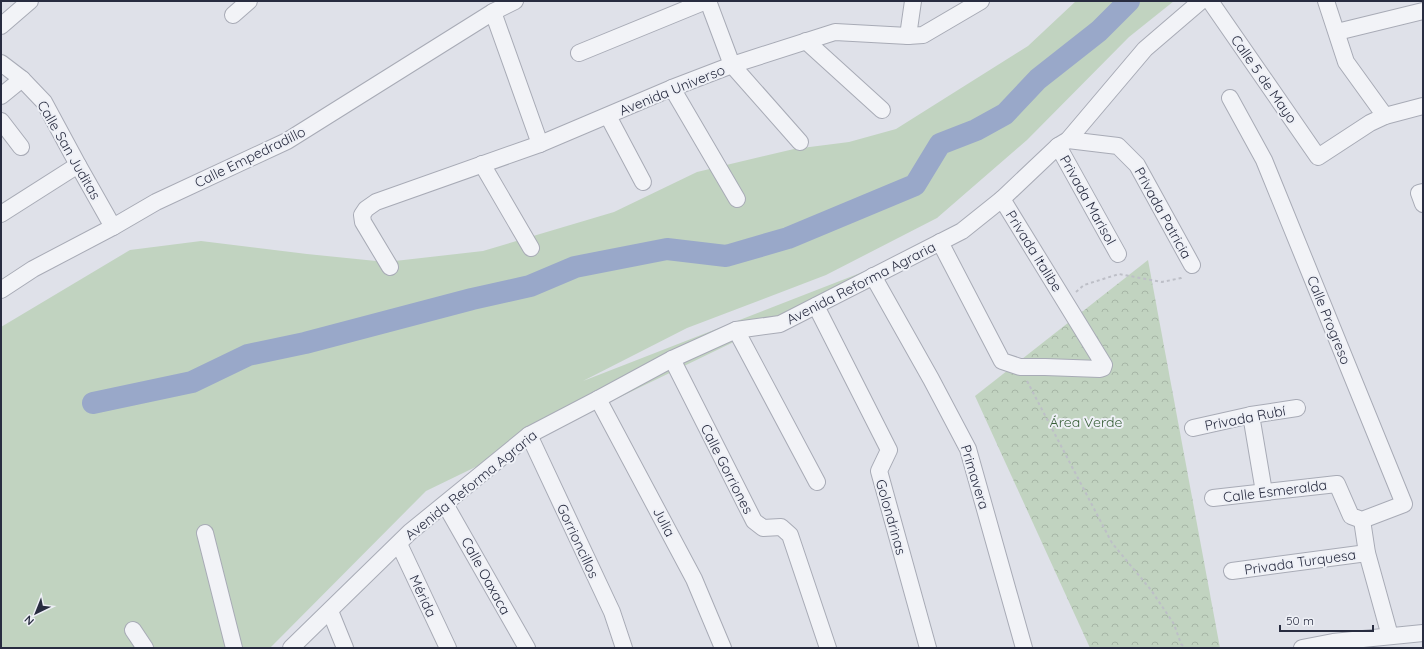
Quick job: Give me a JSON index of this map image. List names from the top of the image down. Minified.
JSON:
{"streets":{"street":["Calle 5 de Mayo","Avenida Universo","Calle San Juditas","Calle Empedradillo","Privada Marisol","Privada Patricia","Privada Italibe","Avenida Reforma Agraria","Calle Progreso","Privada Rubí","Calle Gorriones","Primavera","Calle Esmeralda","Golondrinas","Julia","Gorrioncillos","Privada Turquesa","Calle Oaxaca","Mérida"]},"crossings":[["Calle San Juditas","Calle Empedradillo"],["Privada Marisol","Privada Patricia"],["Privada Marisol","Avenida Reforma Agraria"],["Privada Patricia","Avenida Reforma Agraria"],["Privada Italibe","Avenida Reforma Agraria"],["Avenida Reforma Agraria","Calle Gorriones"],["Avenida Reforma Agraria","Primavera"],["Avenida Reforma Agraria","Golondrinas"],["Avenida Reforma Agraria","Julia"],["Avenida Reforma Agraria","Gorrioncillos"],["Avenida Reforma Agraria","Calle Oaxaca"],["Avenida Reforma Agraria","Mérida"],["Calle Progreso","Calle Esmeralda"]],"parks":["Área Verde"],"scale_bar":"50 m","north":"bottom left"}
